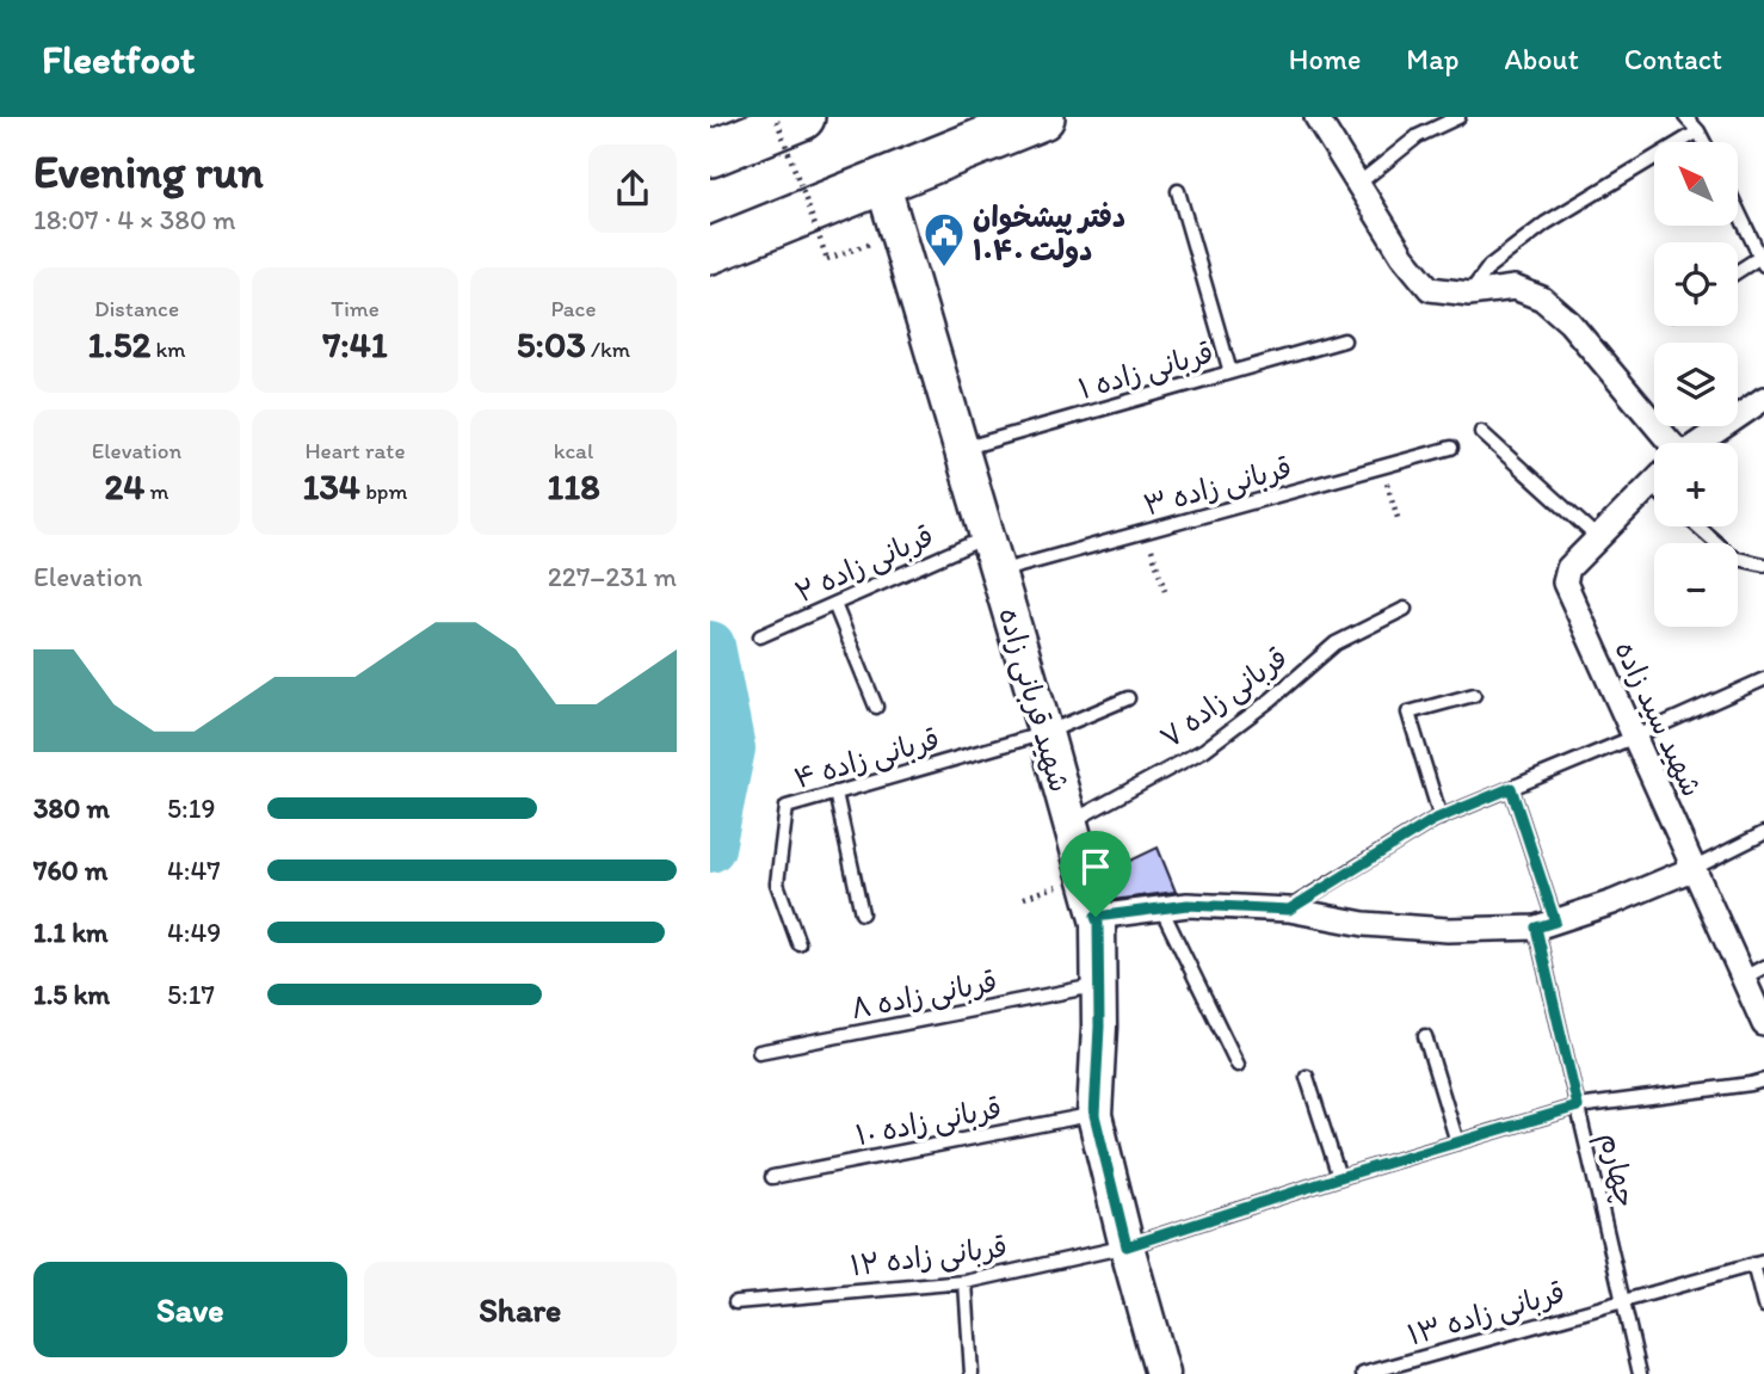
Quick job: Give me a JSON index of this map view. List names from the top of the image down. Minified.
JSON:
{"streets":{"street":["شهید قربانی زاده","شهید سید زاده"],"lane":["قربانی زاده ۱","قربانی زاده ۳","قربانی زاده ۲","قربانی زاده ۷","قربانی زاده ۴","قربانی زاده ۸","قربانی زاده ۱۰","چهارم","قربانی زاده ۱۲","قربانی زاده ۱۳"]},"crossings":[["قربانی زاده ۱","شهید قربانی زاده"],["قربانی زاده ۳","شهید قربانی زاده"],["قربانی زاده ۲","شهید قربانی زاده"],["قربانی زاده ۷","شهید قربانی زاده"],["شهید قربانی زاده","قربانی زاده ۴"],["شهید قربانی زاده","قربانی زاده ۸"],["شهید قربانی زاده","قربانی زاده ۱۰"],["شهید قربانی زاده","قربانی زاده ۱۲"],["چهارم","قربانی زاده ۱۲"],["چهارم","قربانی زاده ۱۳"]],"places":{"public building":["دفتر پیشخوان دولت ۱۰۴۰"]},"north":"top left","page":{"header":"Fleetfoot","nav":["Home","Map","About","Contact"],"heading":["Evening run","18:07 · 4 × 380 m"],"map_buttons":["+","−"],"stats":[["Distance","1.52 km"],["Time","7:41"],["Pace","5:03 /km"],["Elevation","24 m"],["Heart rate","134 bpm"],["kcal","118"]],"chart":["Elevation","227–231 m"],"list":[{"name":"380 m","note":"5:19"},{"name":"760 m","note":"4:47"},{"name":"1.1 km","note":"4:49"},{"name":"1.5 km","note":"5:17"}],"buttons":["Save","Share"]}}
